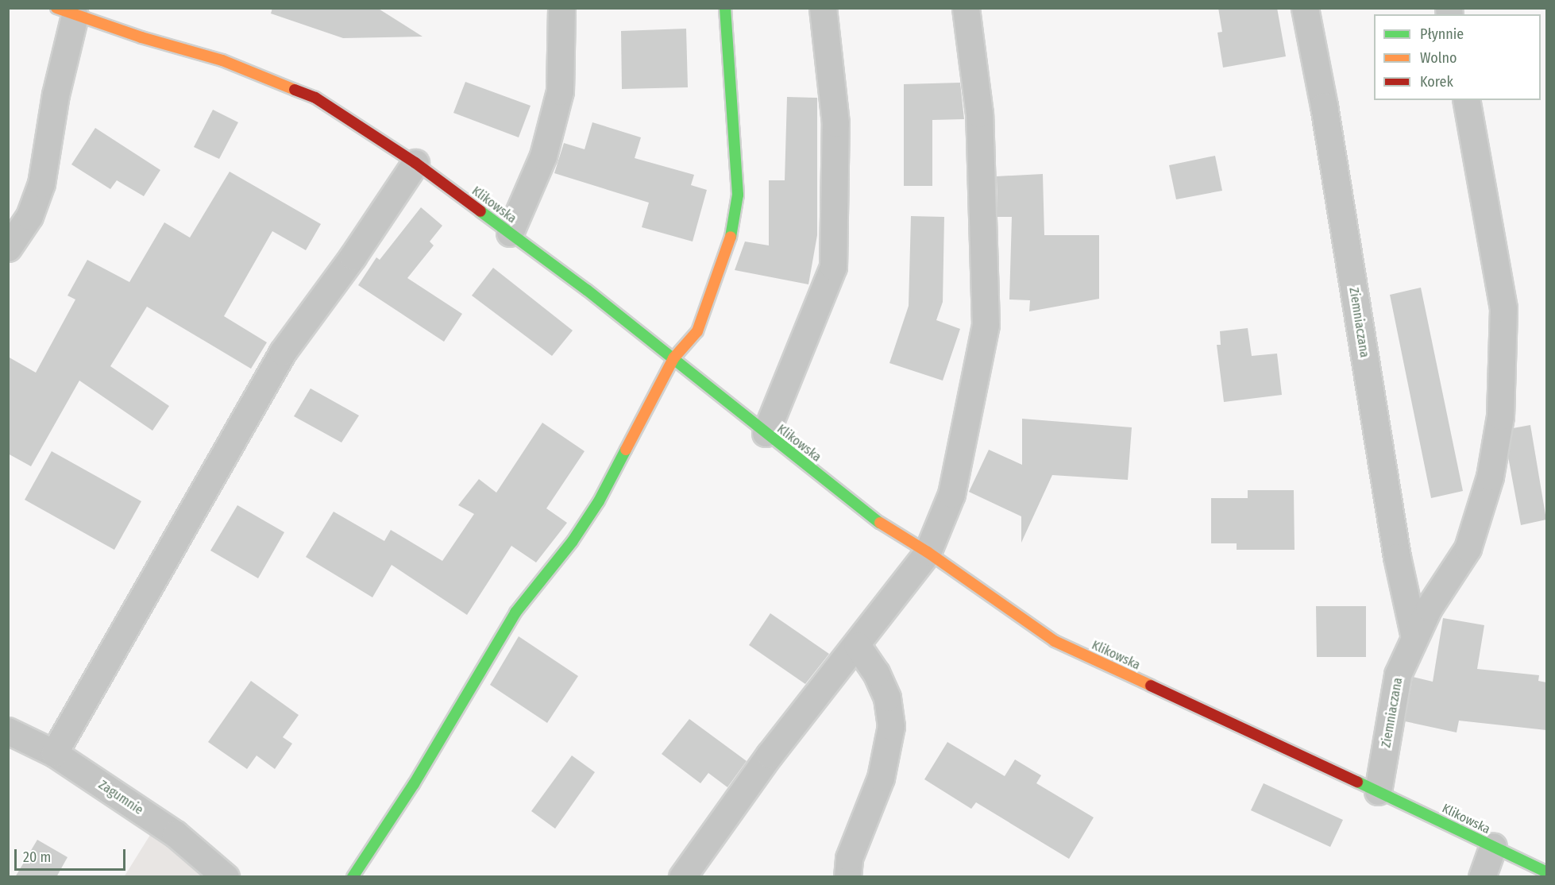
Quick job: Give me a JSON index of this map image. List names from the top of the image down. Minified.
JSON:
{"streets":{"street":["Klikowska","Ziemniaczana","Zagumnie"]},"crossings":[["Klikowska","Ziemniaczana"]],"legend":["Płynnie","Wolno","Korek"],"scale_bar":"20 m"}
